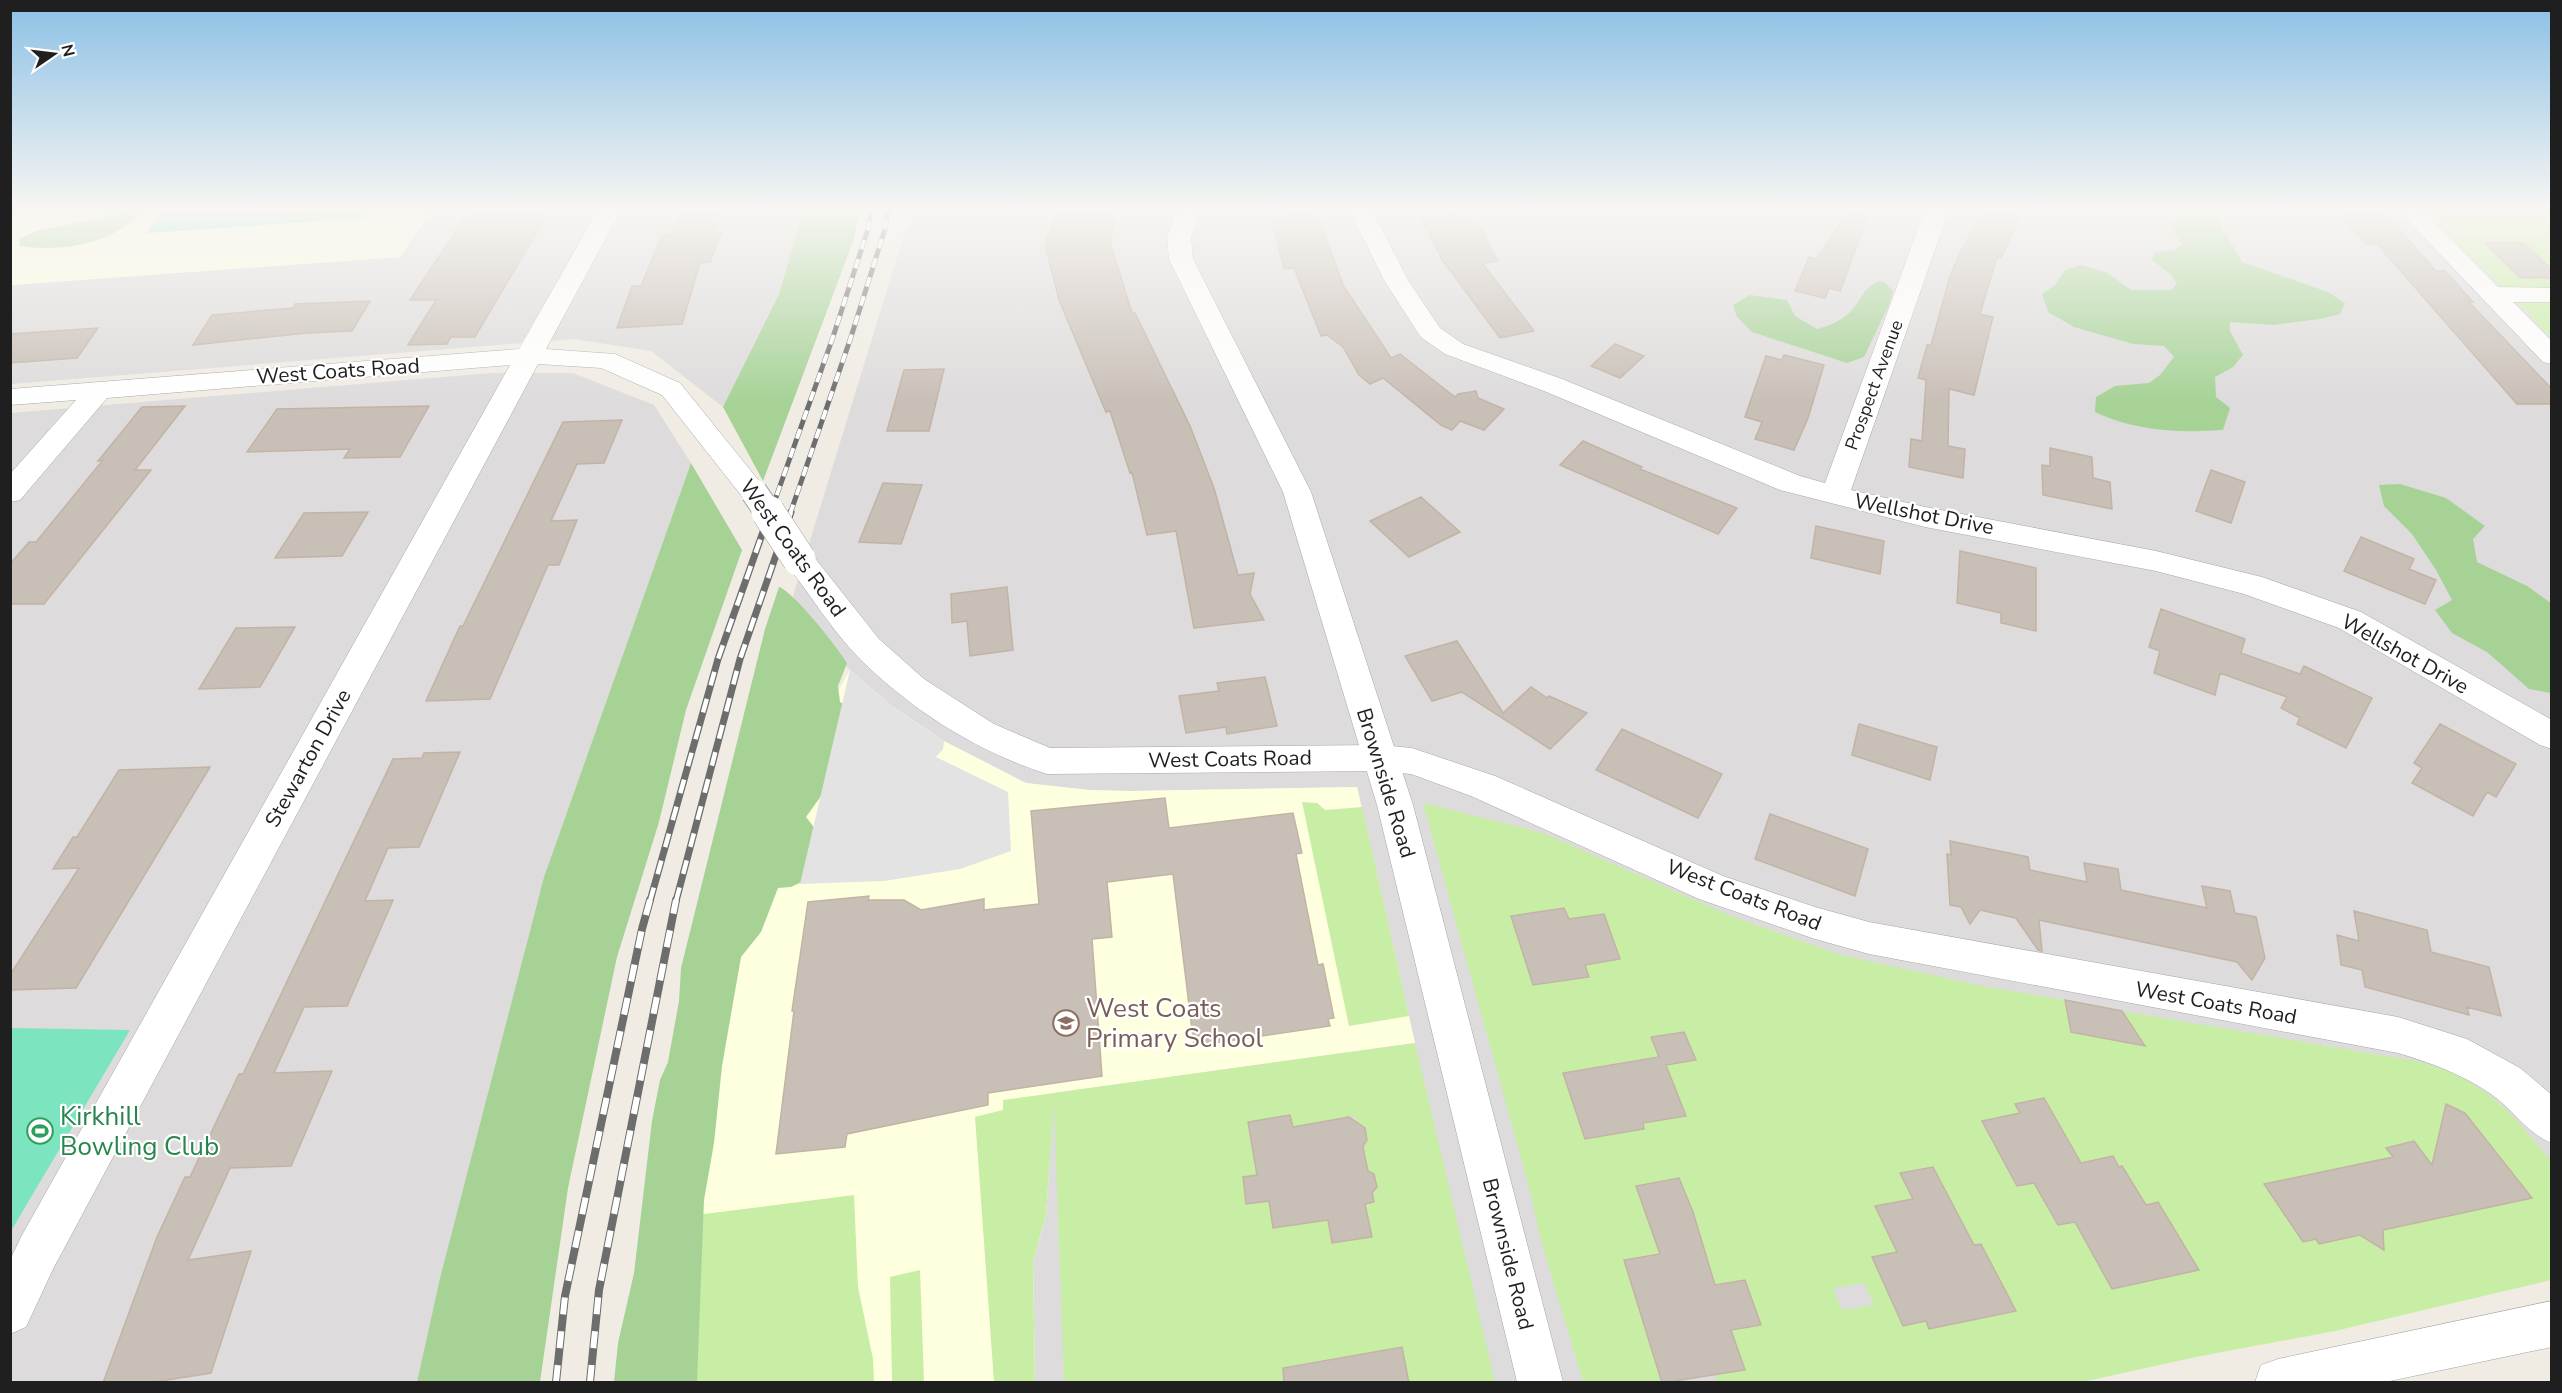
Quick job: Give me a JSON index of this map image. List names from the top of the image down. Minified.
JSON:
{"streets":{"street":["West Coats Road","Prospect Avenue","Wellshot Drive","Stewarton Drive","Brownside Road"]},"crossings":[["West Coats Road","Stewarton Drive"],["West Coats Road","Brownside Road"],["Prospect Avenue","Wellshot Drive"]],"places":{"school or university":["West Coats Primary School"],"sports":["Kirkhill Bowling Club"]},"north":"right"}
